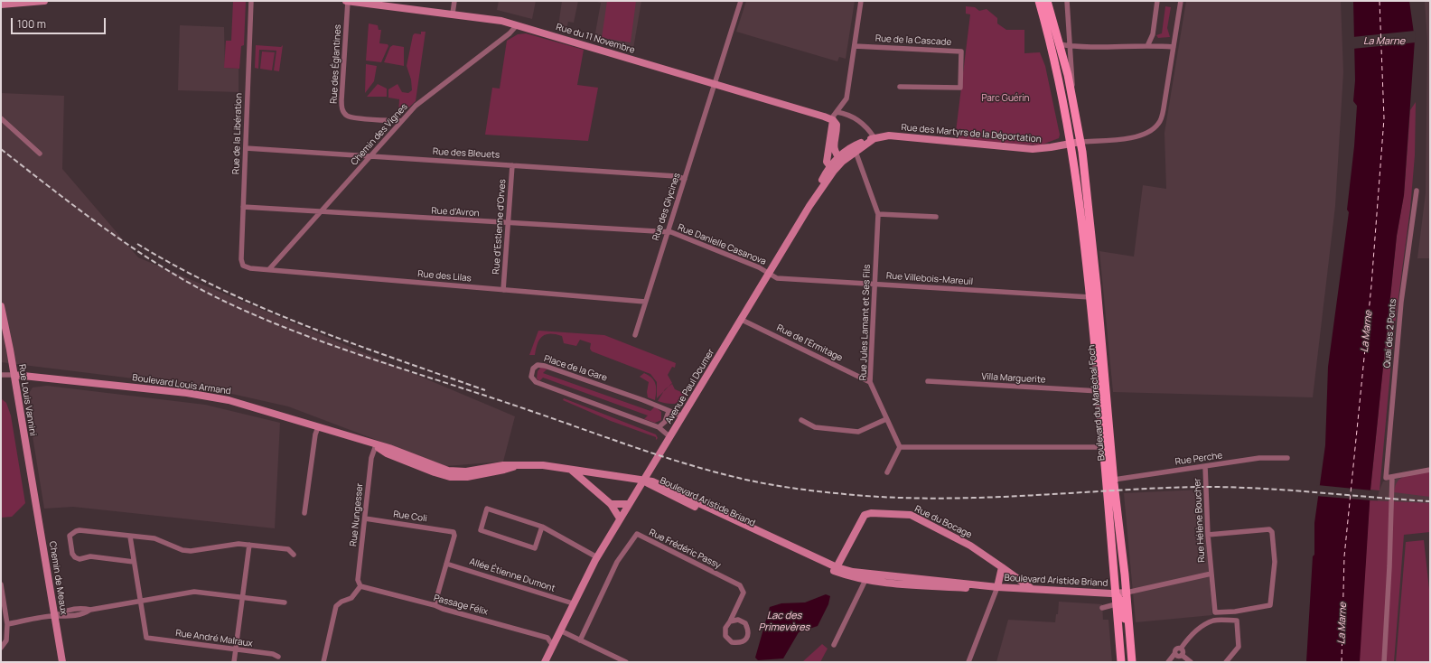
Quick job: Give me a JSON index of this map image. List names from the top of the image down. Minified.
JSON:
{"streets":{"main road":["Rue du 11 Novembre","Rue des Martyrs de la Déportation","Boulevard Louis Armand","Avenue Paul Doumer","Rue Louis Vannini","Boulevard du Maréchal Foch","Boulevard Aristide Briand","Rue du Bocage","Chemin de Meaux"],"street":["Rue de la Cascade","Rue des Églantines","Rue de la Libération","Chemin des Vignes","Rue des Bleuets","Rue des Glycines","Rue d'Avron","Rue d'Estienne d'Orves","Rue Danielle Casanova","Rue des Lilas","Rue Villebois-Mareuil","Rue Jules Lamant et Ses Fils","Quai des 2 Ponts","Rue de l'Ermitage","Place de la Gare","Villa Marguerite","Rue Perche","Rue Nungesser","Rue Coli","Rue Hélène Boucher","Rue Frédéric Passy","Allée Étienne Dumont","Passage Félix","Rue André Malraux"]},"crossings":[["Rue du 11 Novembre","Rue des Églantines"],["Rue du 11 Novembre","Chemin des Vignes"],["Rue du 11 Novembre","Rue des Glycines"],["Rue des Églantines","Chemin des Vignes"],["Rue de la Libération","Rue des Bleuets"],["Rue de la Libération","Rue d'Avron"],["Rue de la Libération","Rue des Lilas"],["Rue des Martyrs de la Déportation","Rue Jules Lamant et Ses Fils"],["Rue des Martyrs de la Déportation","Avenue Paul Doumer"],["Rue des Martyrs de la Déportation","Boulevard du Maréchal Foch"],["Chemin des Vignes","Rue des Bleuets"],["Chemin des Vignes","Rue d'Avron"],["Chemin des Vignes","Rue des Lilas"],["Rue des Bleuets","Rue des Glycines"],["Rue des Bleuets","Rue d'Estienne d'Orves"],["Rue des Glycines","Rue d'Avron"],["Rue des Glycines","Rue Danielle Casanova"],["Rue des Glycines","Rue des Lilas"],["Rue d'Avron","Rue d'Estienne d'Orves"],["Rue d'Avron","Rue Danielle Casanova"],["Rue d'Estienne d'Orves","Rue des Lilas"],["Rue Danielle Casanova","Rue Villebois-Mareuil"],["Rue Danielle Casanova","Avenue Paul Doumer"],["Rue Villebois-Mareuil","Rue Jules Lamant et Ses Fils"],["Rue Villebois-Mareuil","Avenue Paul Doumer"],["Rue Villebois-Mareuil","Boulevard du Maréchal Foch"],["Rue Jules Lamant et Ses Fils","Rue de l'Ermitage"],["Rue Jules Lamant et Ses Fils","Avenue Paul Doumer"],["Rue de l'Ermitage","Avenue Paul Doumer"],["Place de la Gare","Avenue Paul Doumer"],["Villa Marguerite","Boulevard du Maréchal Foch"],["Boulevard Louis Armand","Avenue Paul Doumer"],["Boulevard Louis Armand","Rue Louis Vannini"],["Boulevard Louis Armand","Boulevard Aristide Briand"],["Boulevard Louis Armand","Rue Nungesser"],["Avenue Paul Doumer","Boulevard Aristide Briand"],["Avenue Paul Doumer","Allée Étienne Dumont"],["Avenue Paul Doumer","Passage Félix"],["Rue Louis Vannini","Chemin de Meaux"],["Boulevard du Maréchal Foch","Rue Perche"],["Boulevard du Maréchal Foch","Boulevard Aristide Briand"],["Rue Perche","Rue Hélène Boucher"],["Boulevard Aristide Briand","Rue du Bocage"],["Rue Nungesser","Rue Coli"],["Rue Nungesser","Passage Félix"],["Rue Coli","Allée Étienne Dumont"]],"water":["La Marne","Lac des Primevères"],"parks":["Parc Guérin"],"scale_bar":"100 m"}
